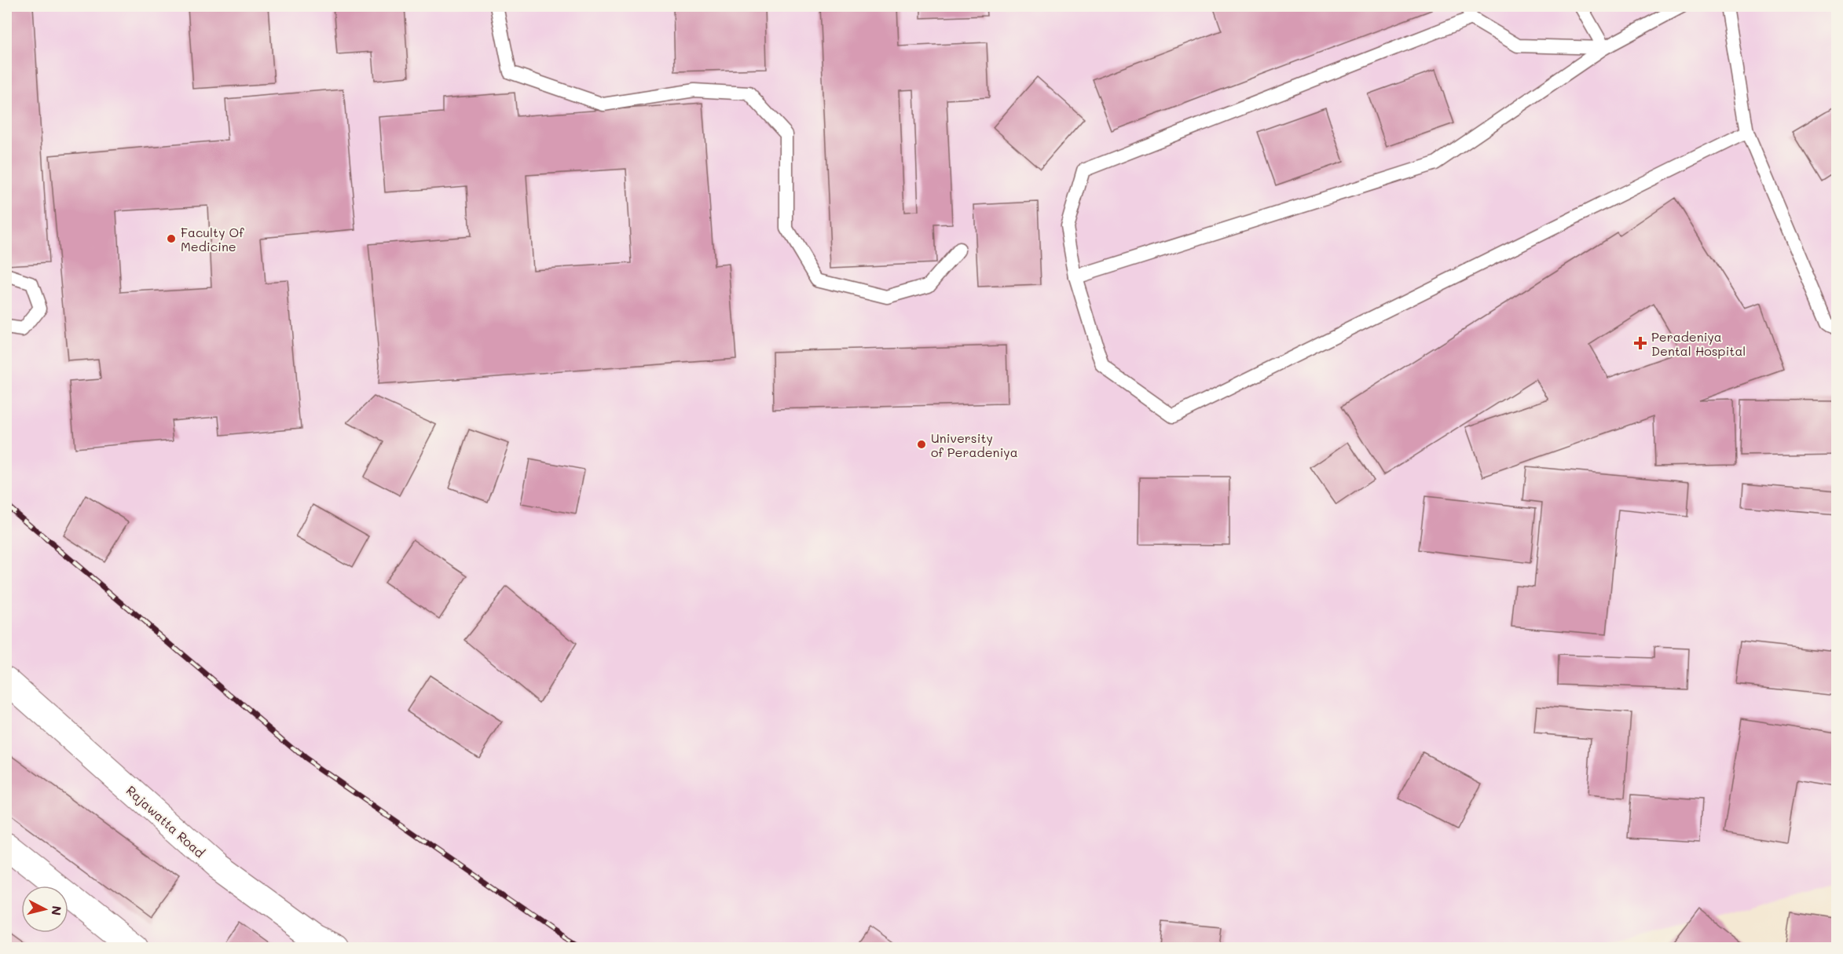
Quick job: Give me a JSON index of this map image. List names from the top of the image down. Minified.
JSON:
{"streets":{"street":["Rajawatta Road"]},"places":{"other":["Faculty Of Medicine","University of Peradeniya"],"health":["Peradeniya Dental Hospital"]},"north":"right"}
